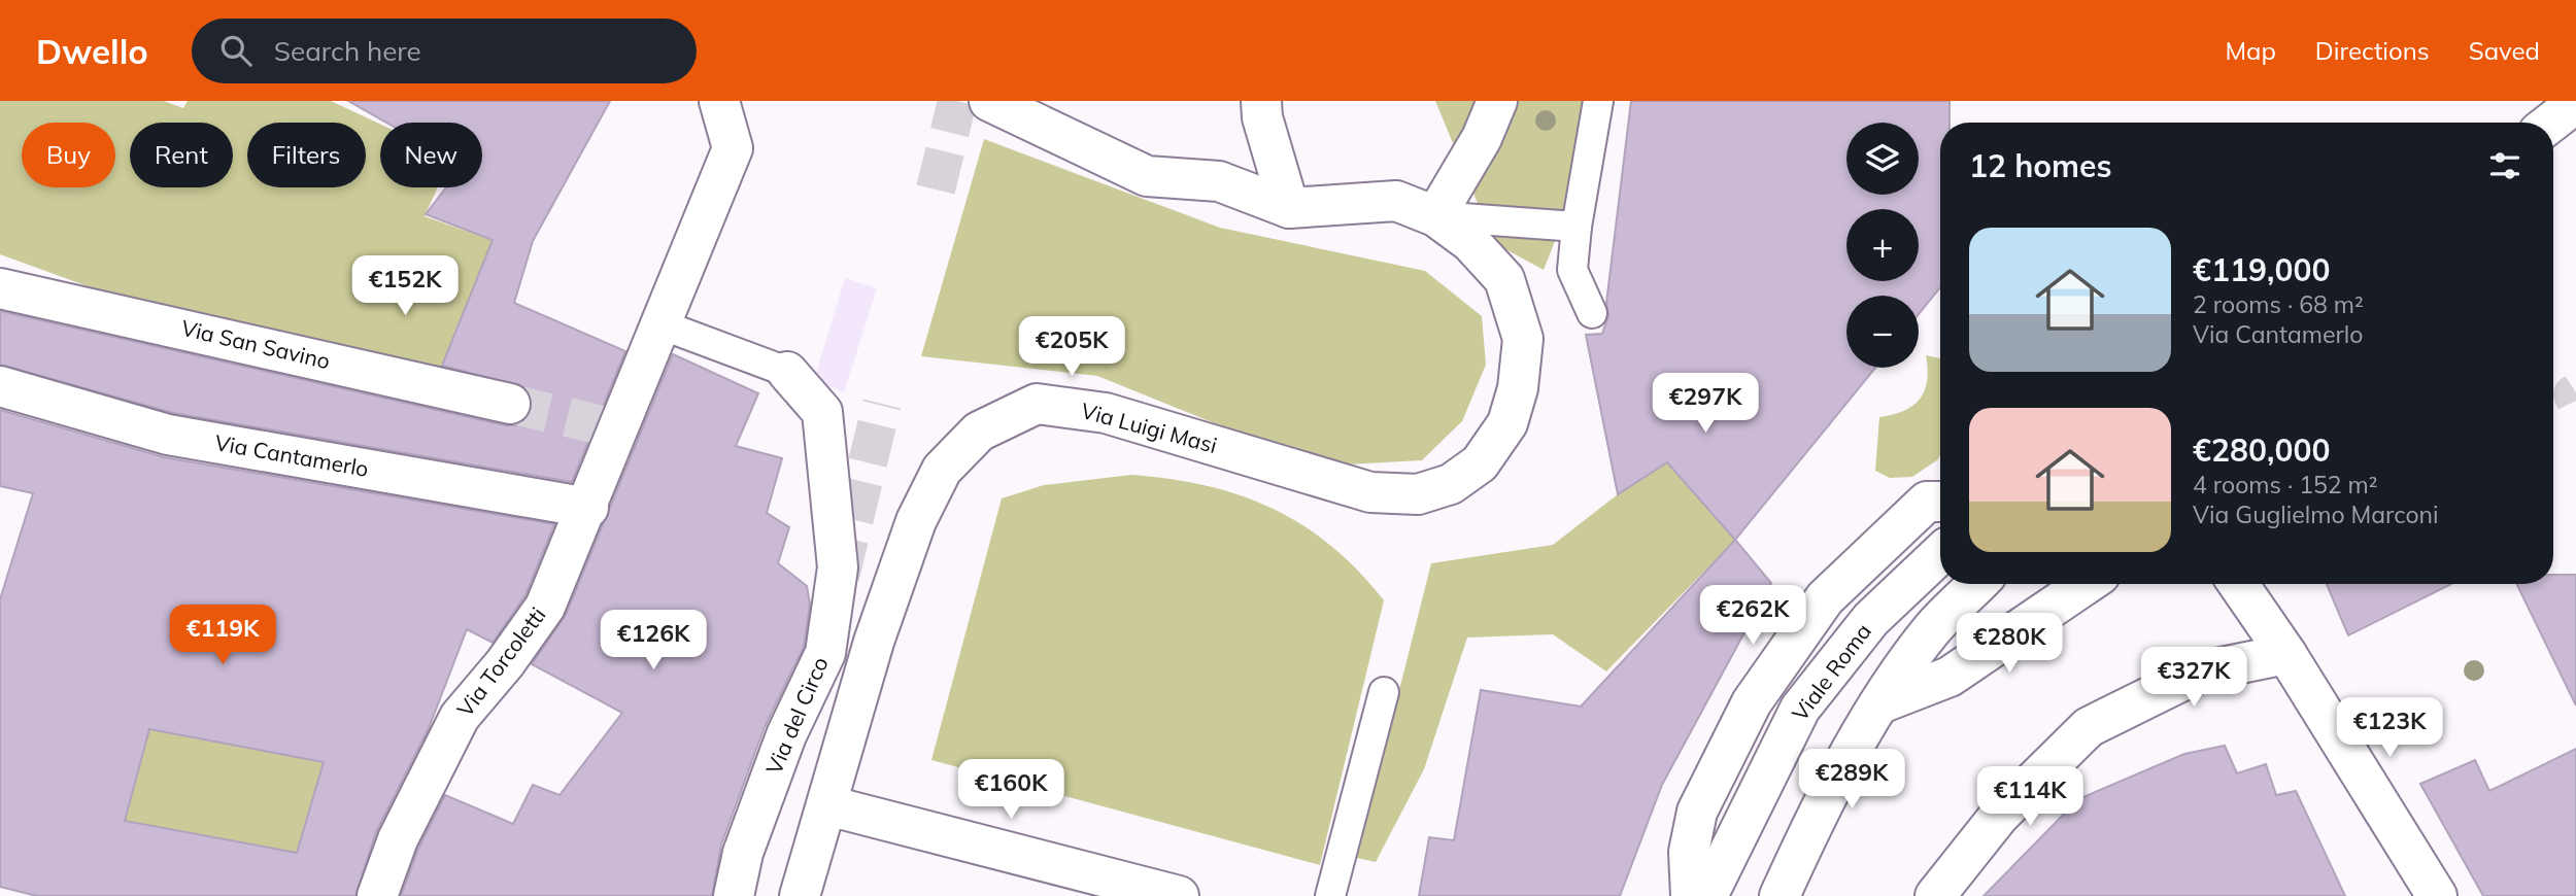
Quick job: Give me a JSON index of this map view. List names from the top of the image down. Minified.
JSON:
{"streets":{"street":["Via San Savino","Via Luigi Masi","Via Cantamerlo","Via Torcoletti","Viale Roma","Via del Circo"]},"crossings":[["Via Cantamerlo","Via Torcoletti"]],"page":{"header":"Dwello","search":"Search here","nav":["Map","Directions","Saved"],"map_buttons":["+","−"],"chip":["Buy","Rent","Filters","New"],"heading":"12 homes","list":[{"name":"€119,000","note":"2 rooms · 68 m² · Via Cantamerlo"},{"name":"€280,000","note":"4 rooms · 152 m² · Via Guglielmo Marconi"}],"price":["€152K","€205K","€297K","€262K","€119K","€126K","€280K","€327K","€123K","€289K","€160K","€114K"]}}
